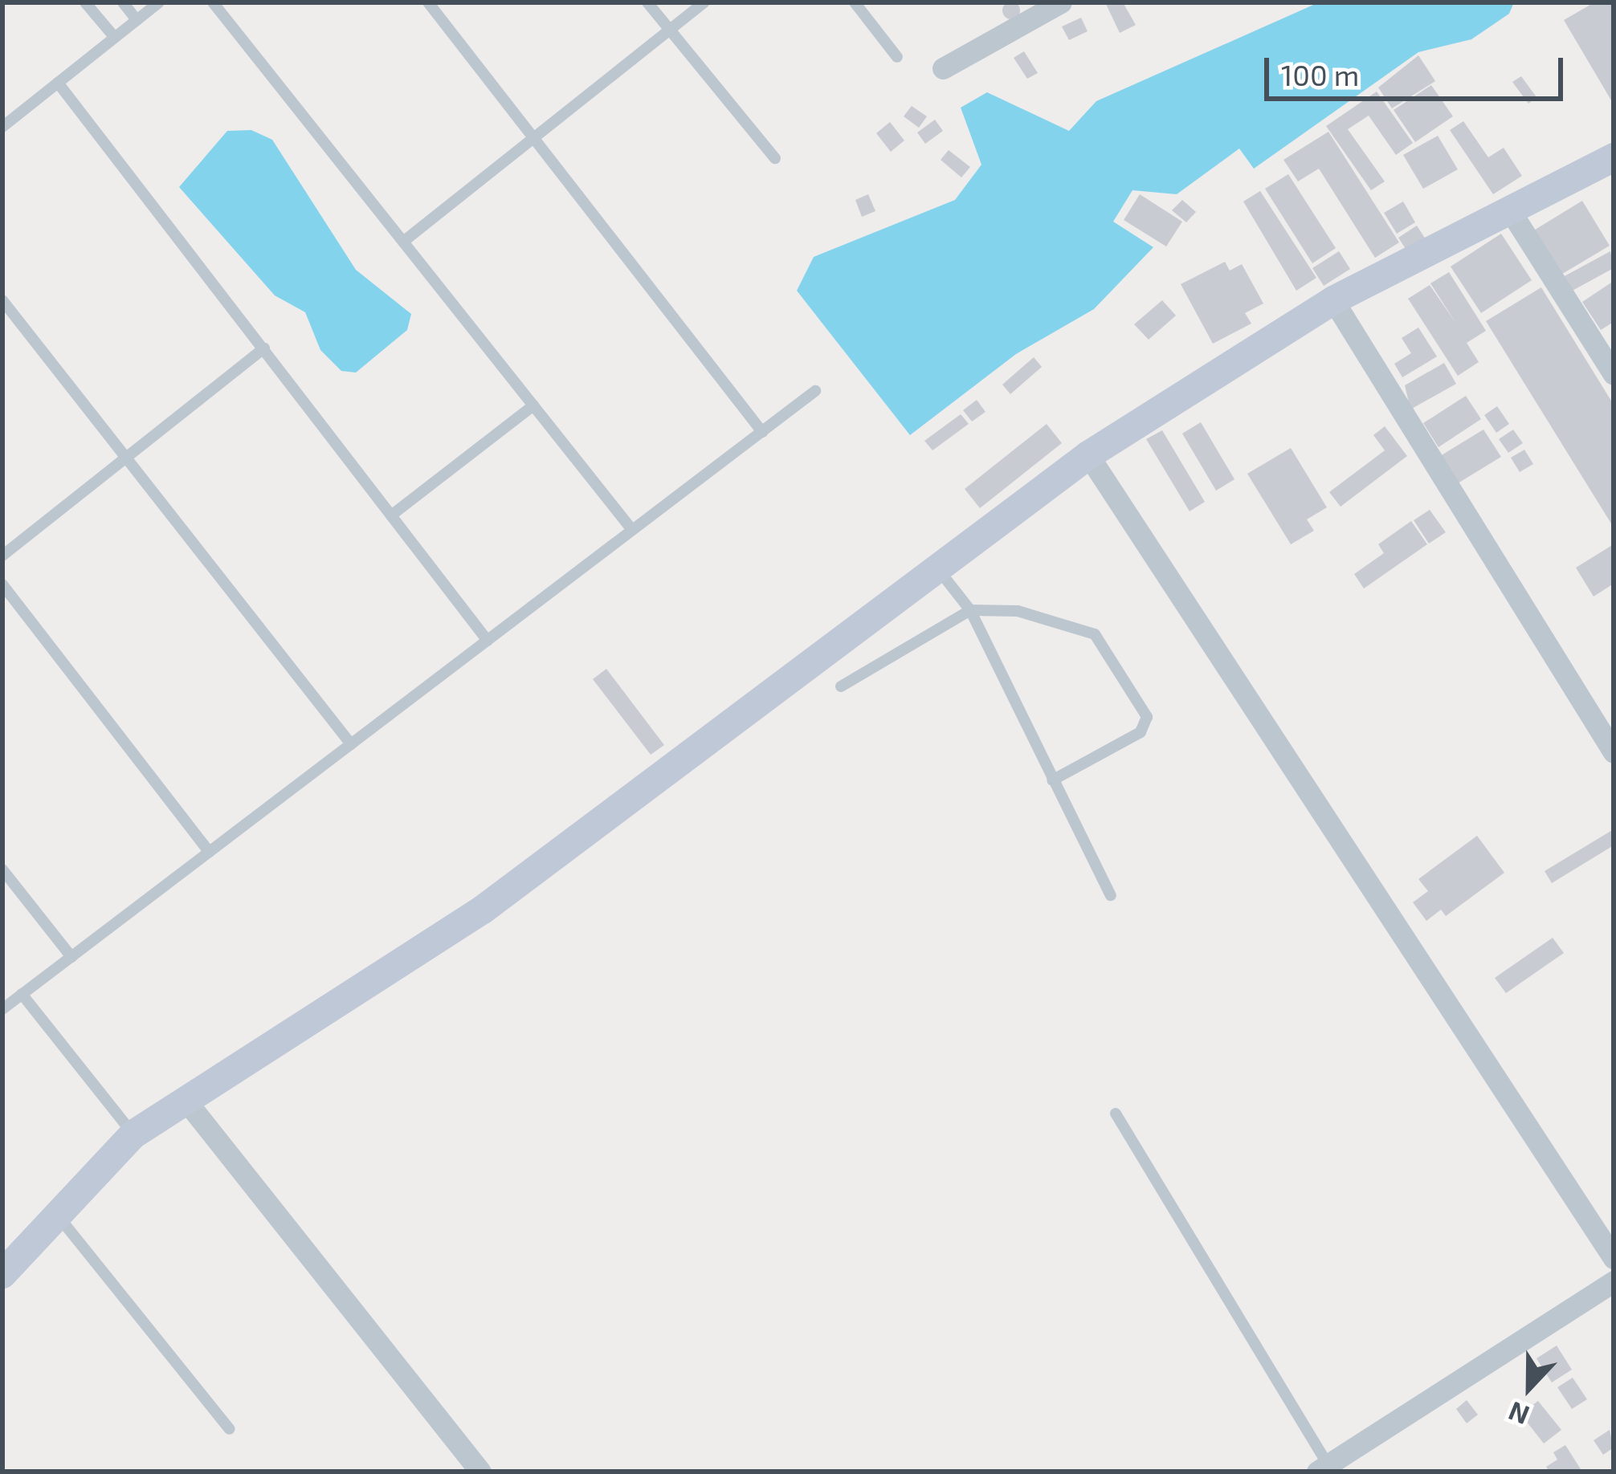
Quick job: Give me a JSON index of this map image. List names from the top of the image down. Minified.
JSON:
{"scale_bar":"100 m","north":"bottom"}
